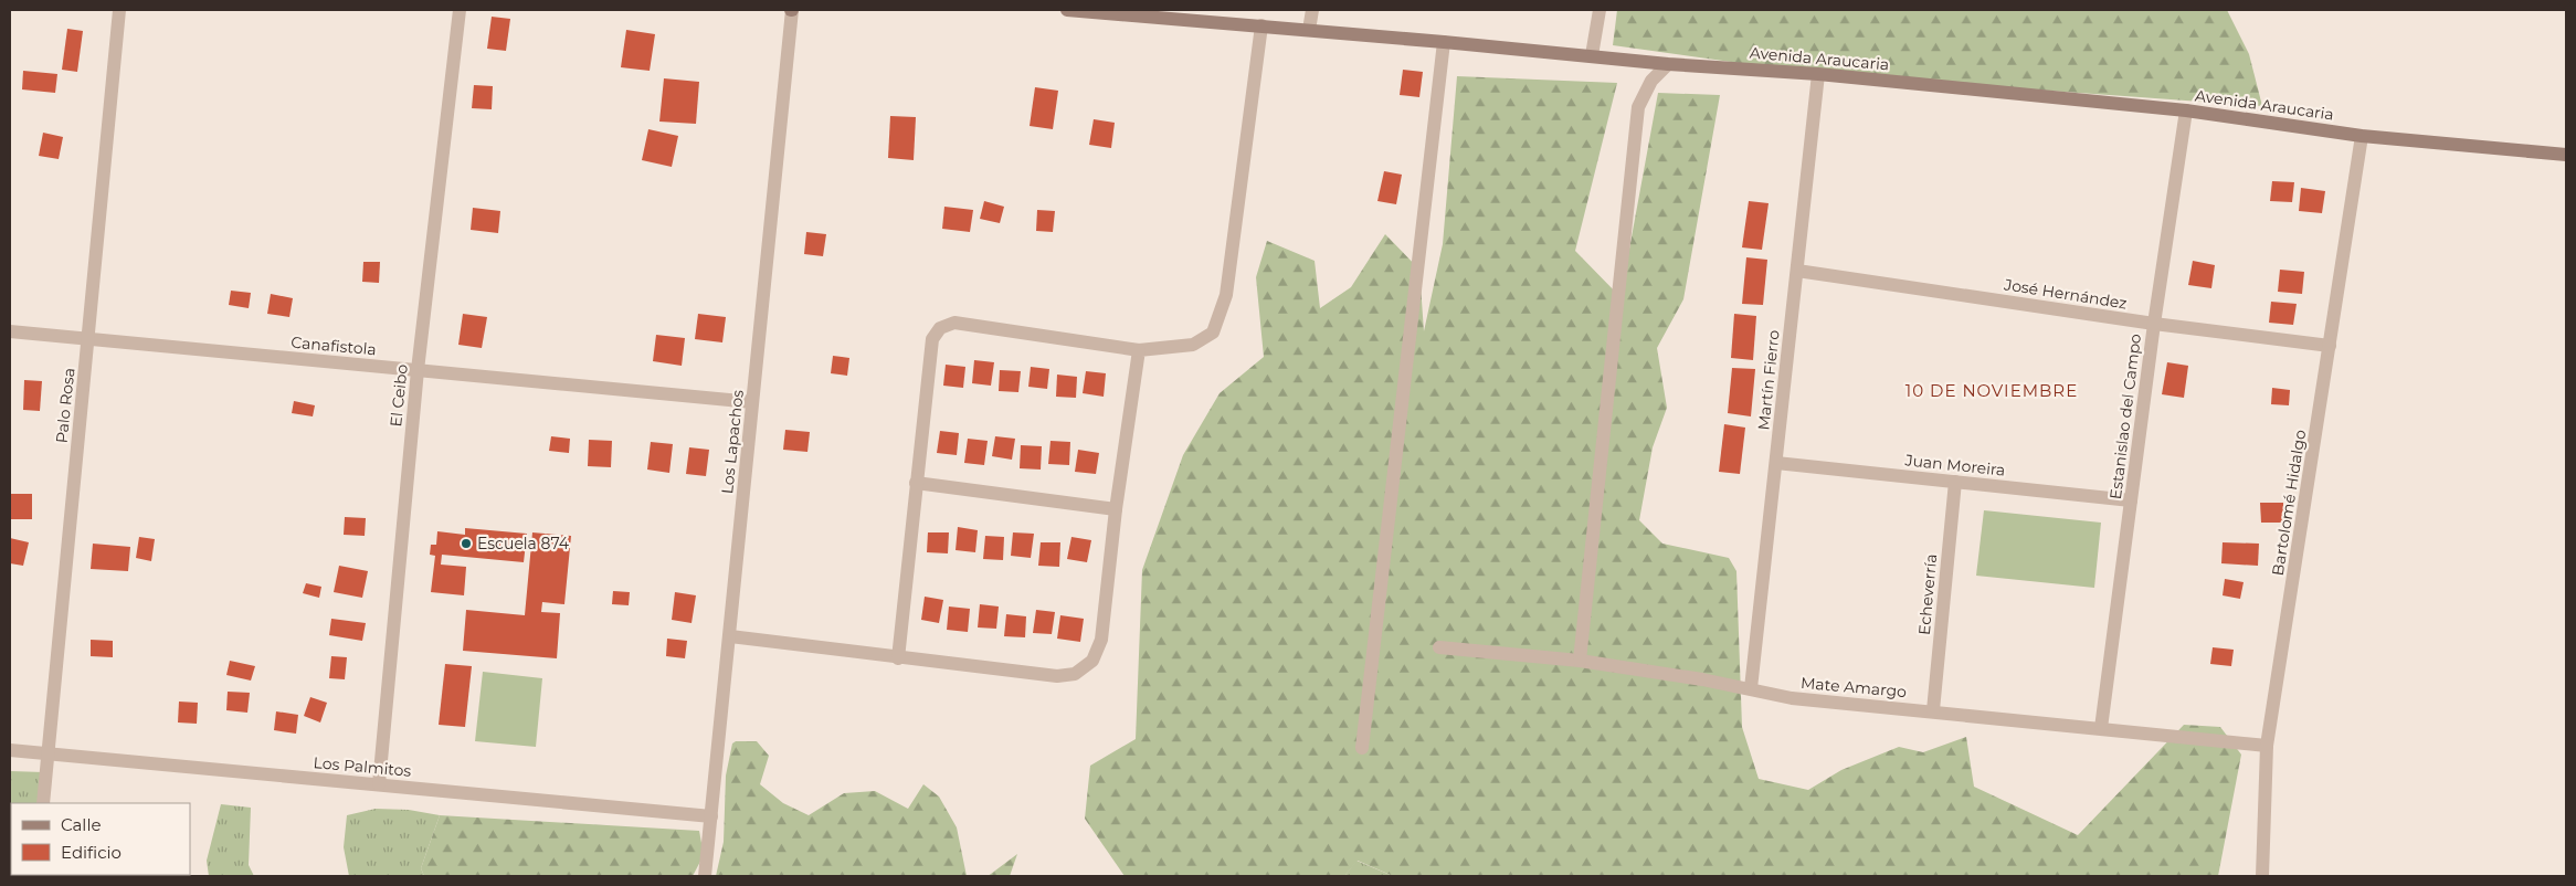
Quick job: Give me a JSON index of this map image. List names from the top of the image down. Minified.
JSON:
{"streets":{"main road":["Avenida Araucaria"],"street":["José Hernández","Canafistola","Martín Fierro","El Ceibo","Palo Rosa","Estanislao del Campo","Los Lapachos","Juan Moreira","Bartolomé Hidalgo","Echeverría","Mate Amargo","Los Palmitos"]},"crossings":[["Avenida Araucaria","Martín Fierro"],["Avenida Araucaria","Estanislao del Campo"],["Avenida Araucaria","Bartolomé Hidalgo"],["José Hernández","Martín Fierro"],["José Hernández","Estanislao del Campo"],["José Hernández","Bartolomé Hidalgo"],["Canafistola","El Ceibo"],["Canafistola","Palo Rosa"],["Canafistola","Los Lapachos"],["Martín Fierro","Juan Moreira"],["Martín Fierro","Mate Amargo"],["El Ceibo","Los Palmitos"],["Palo Rosa","Los Palmitos"],["Estanislao del Campo","Juan Moreira"],["Estanislao del Campo","Mate Amargo"],["Los Lapachos","Los Palmitos"],["Juan Moreira","Echeverría"],["Bartolomé Hidalgo","Mate Amargo"],["Echeverría","Mate Amargo"]],"districts":["10 DE NOVIEMBRE"],"places":["Escuela 874"],"legend":["Calle","Edificio"]}
